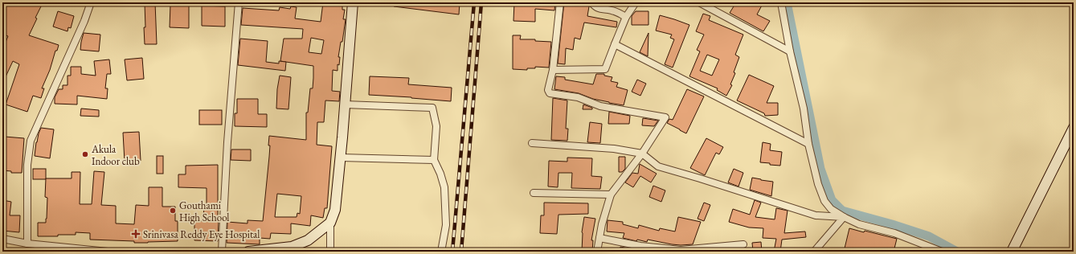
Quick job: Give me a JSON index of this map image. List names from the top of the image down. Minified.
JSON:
{"places":{"other":["Akula Indoor club","Gouthami High School"],"health":["Srinivasa Reddy Eye Hospital"]}}
